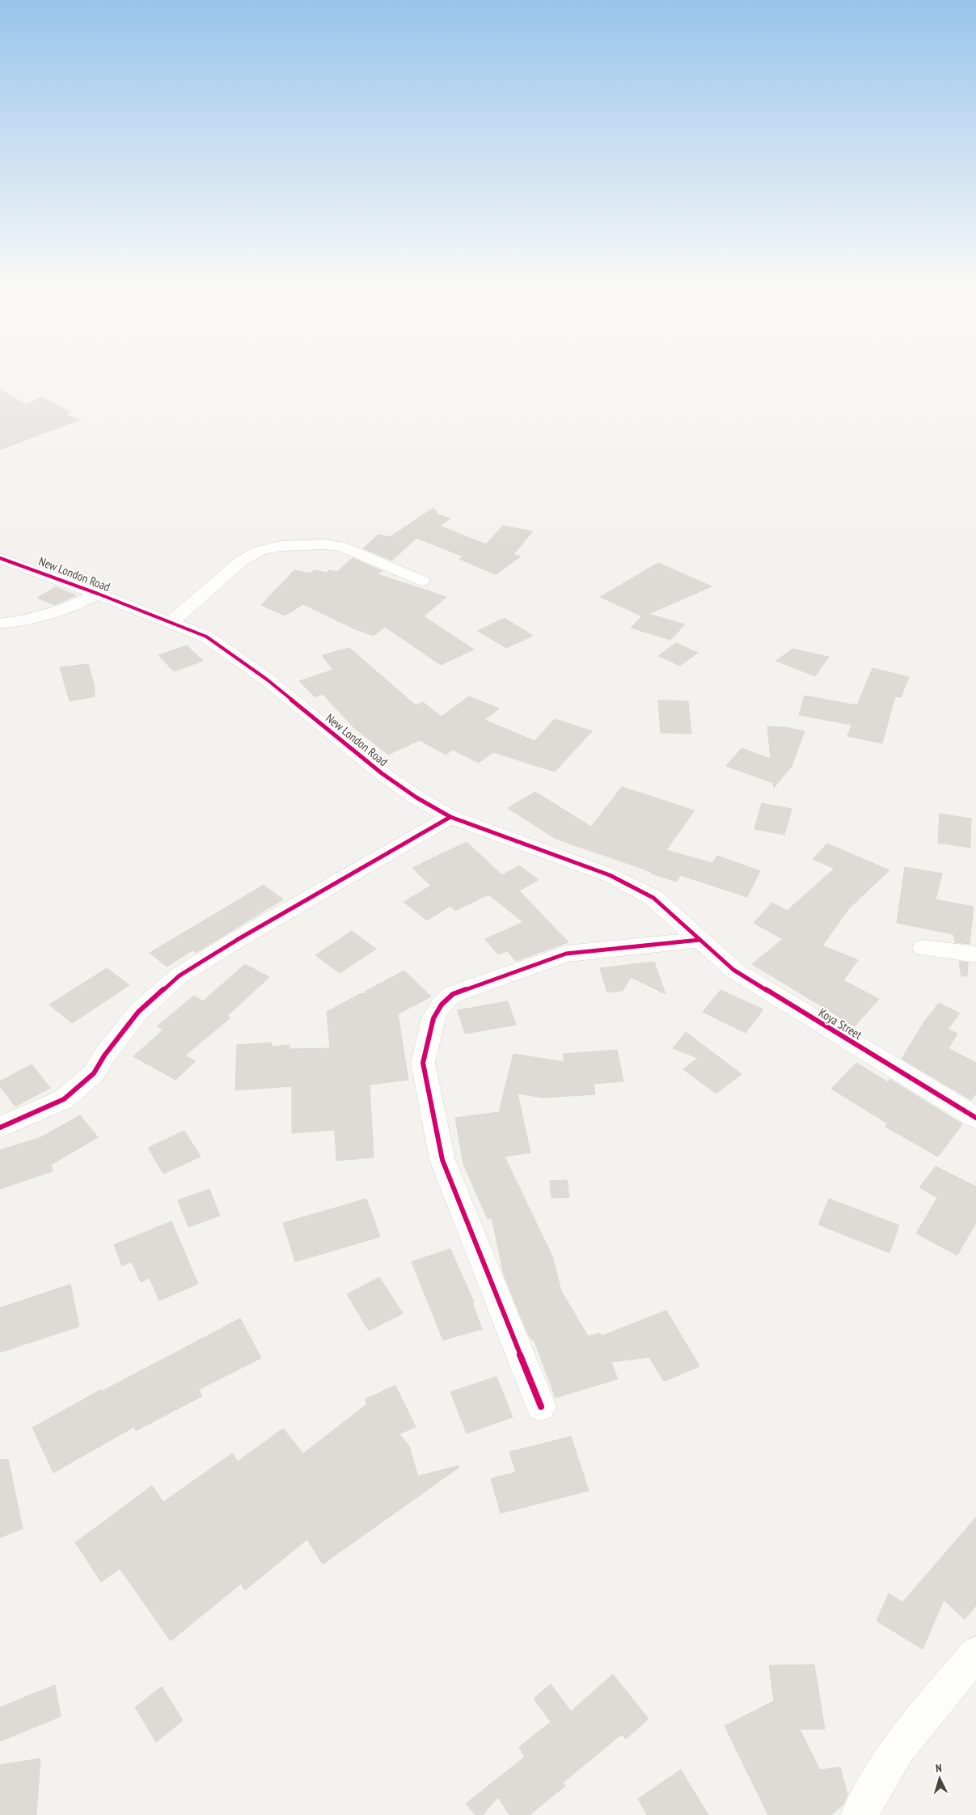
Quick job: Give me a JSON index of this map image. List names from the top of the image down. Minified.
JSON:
{"streets":{"street":["New London Road","Koya Street"]},"crossings":[["New London Road","Koya Street"]],"north":"top"}
